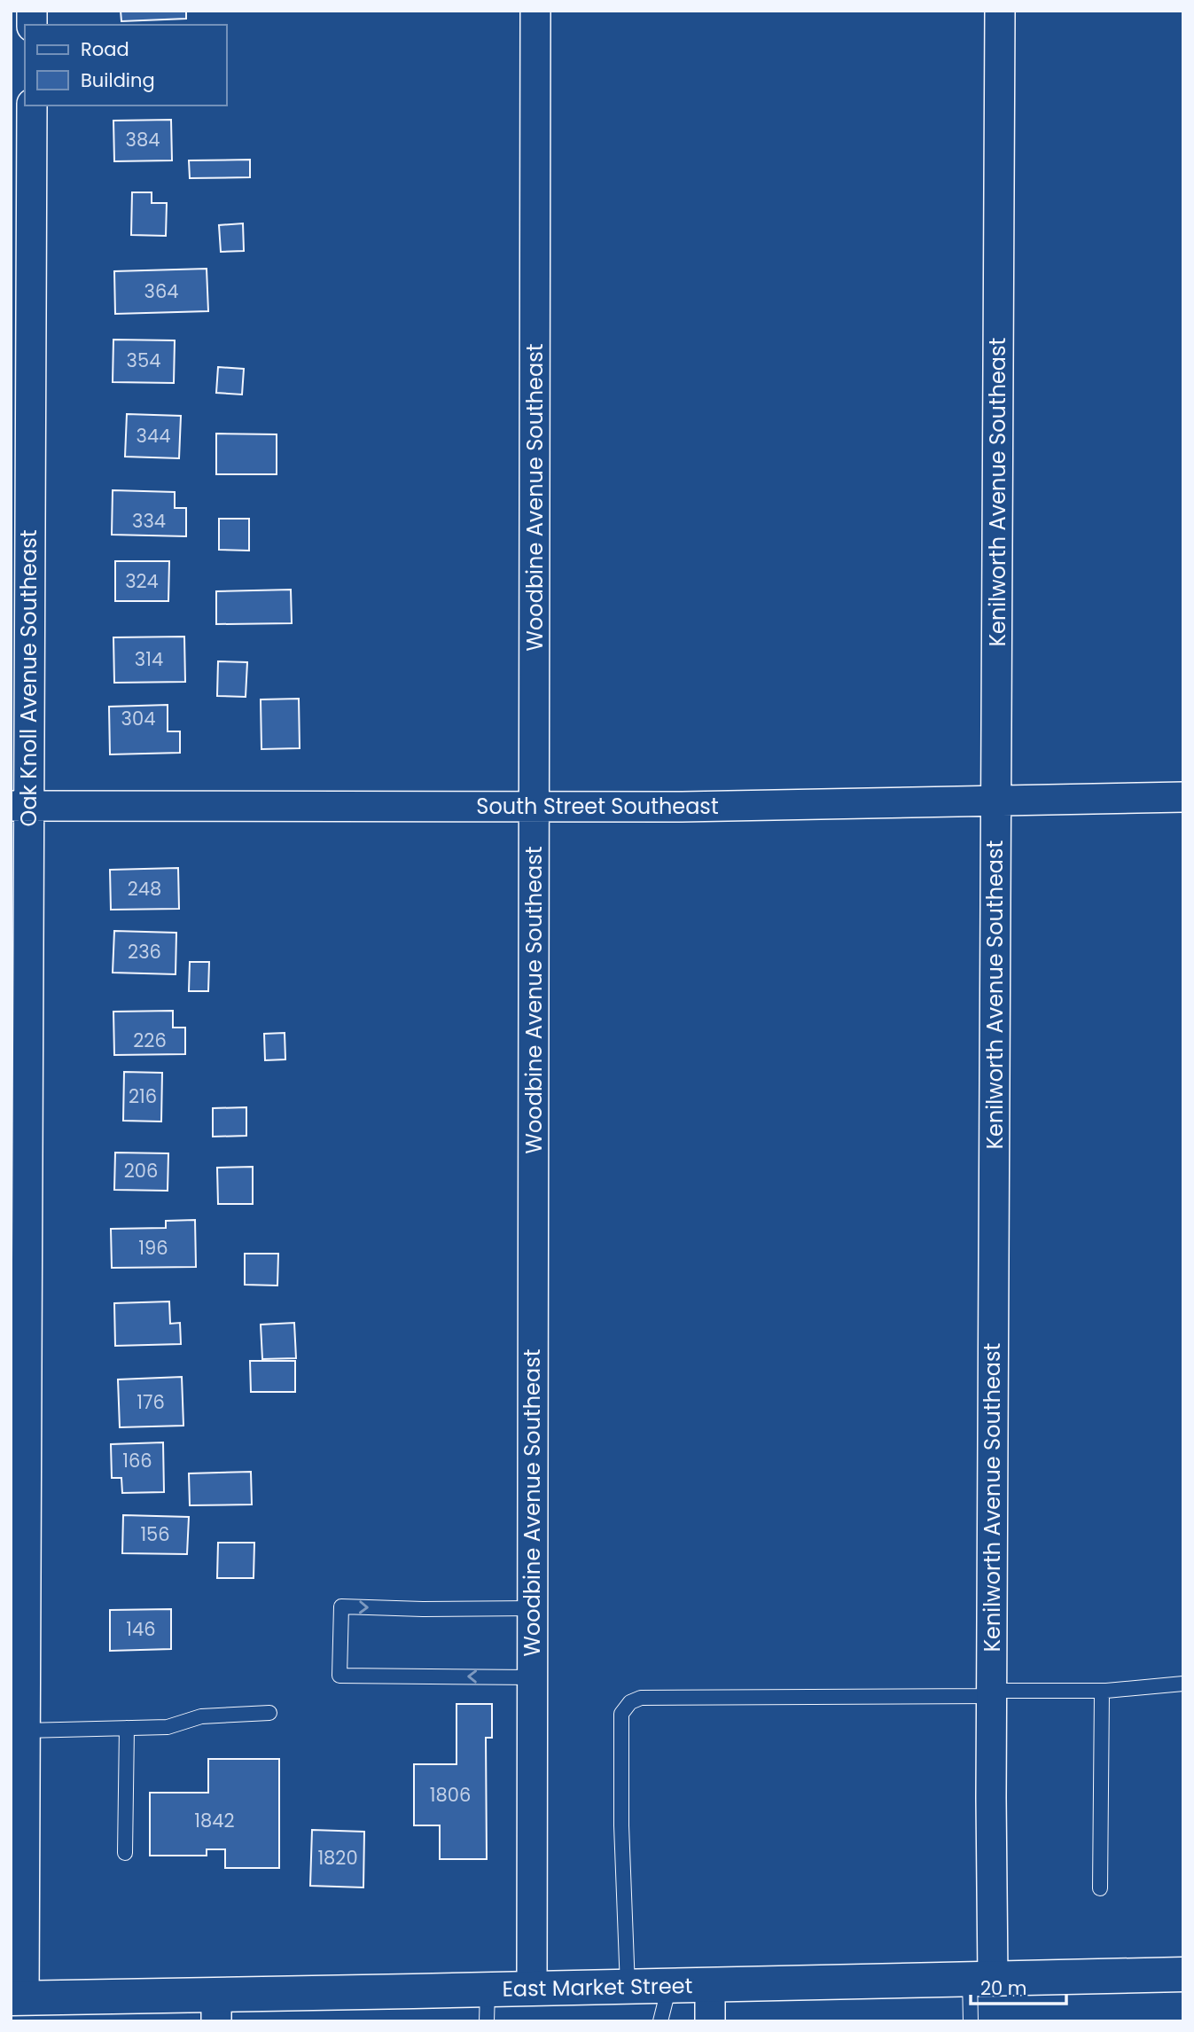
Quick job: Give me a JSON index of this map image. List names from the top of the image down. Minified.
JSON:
{"streets":{"main road":["East Market Street"],"street":["Kenilworth Avenue Southeast","Woodbine Avenue Southeast","Oak Knoll Avenue Southeast","South Street Southeast"]},"crossings":[["Kenilworth Avenue Southeast","South Street Southeast"],["Kenilworth Avenue Southeast","East Market Street"],["Woodbine Avenue Southeast","South Street Southeast"],["Woodbine Avenue Southeast","East Market Street"],["Oak Knoll Avenue Southeast","South Street Southeast"],["Oak Knoll Avenue Southeast","East Market Street"]],"house_numbers":["384","364","354","344","334","324","314","304","248","236","226","216","206","196","176","166","156","146","1806","1842","1820"],"legend":["Road","Building"],"scale_bar":"20 m"}
